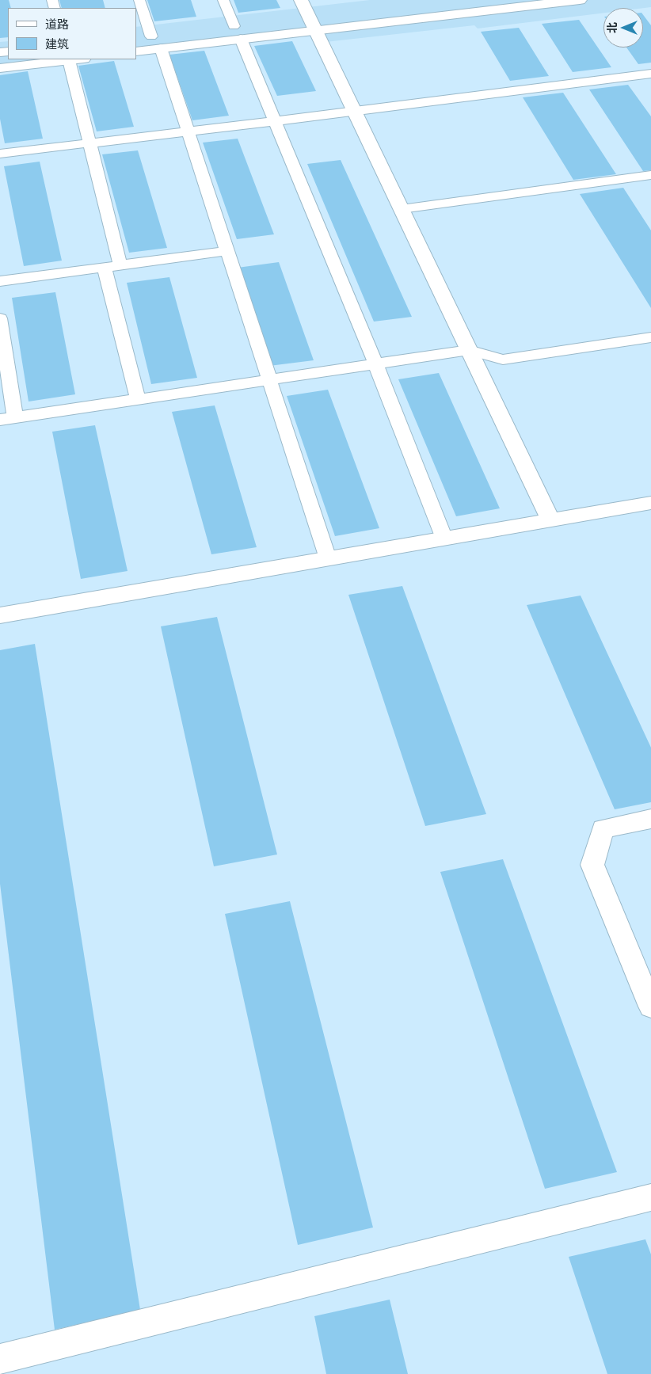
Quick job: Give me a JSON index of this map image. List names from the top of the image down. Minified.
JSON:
{"legend":["道路","建筑"],"north":"left"}
